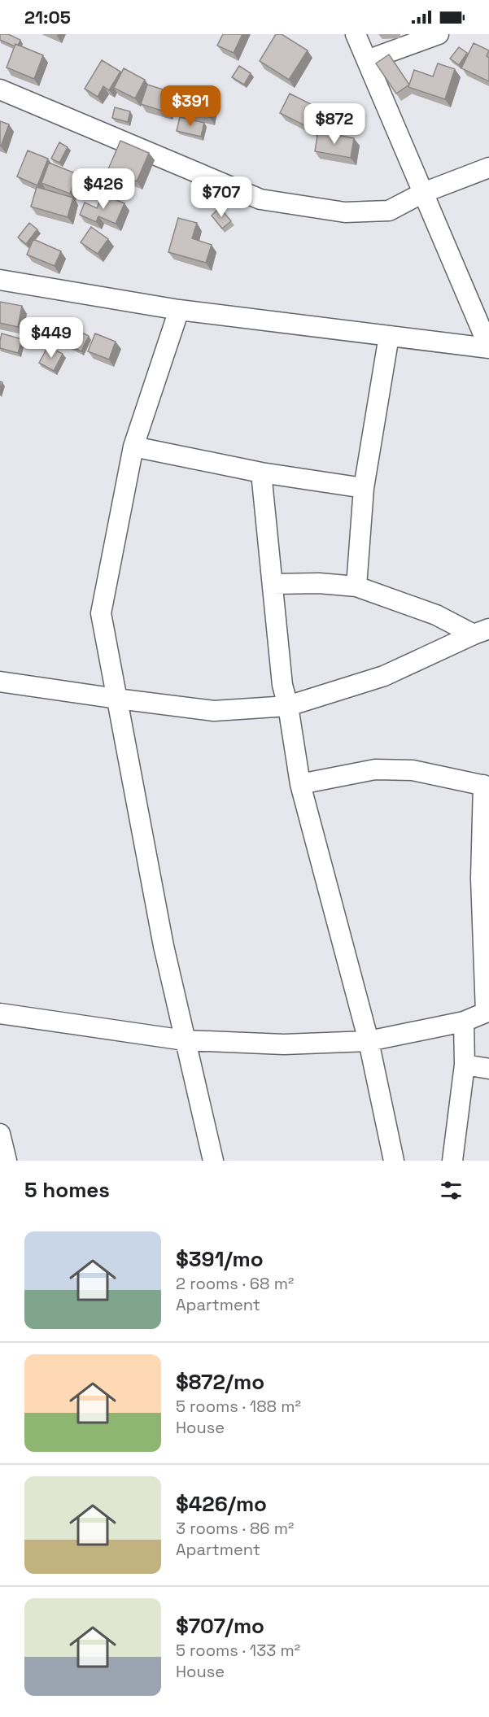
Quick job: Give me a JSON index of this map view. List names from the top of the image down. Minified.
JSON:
{"page":{"status":"21:05","price":["$391","$872","$426","$707","$449"],"heading":"5 homes","list":[{"name":"$391/mo","note":"2 rooms · 68 m² · Apartment"},{"name":"$872/mo","note":"5 rooms · 188 m² · House"},{"name":"$426/mo","note":"3 rooms · 86 m² · Apartment"},{"name":"$707/mo","note":"5 rooms · 133 m² · House"}]}}
